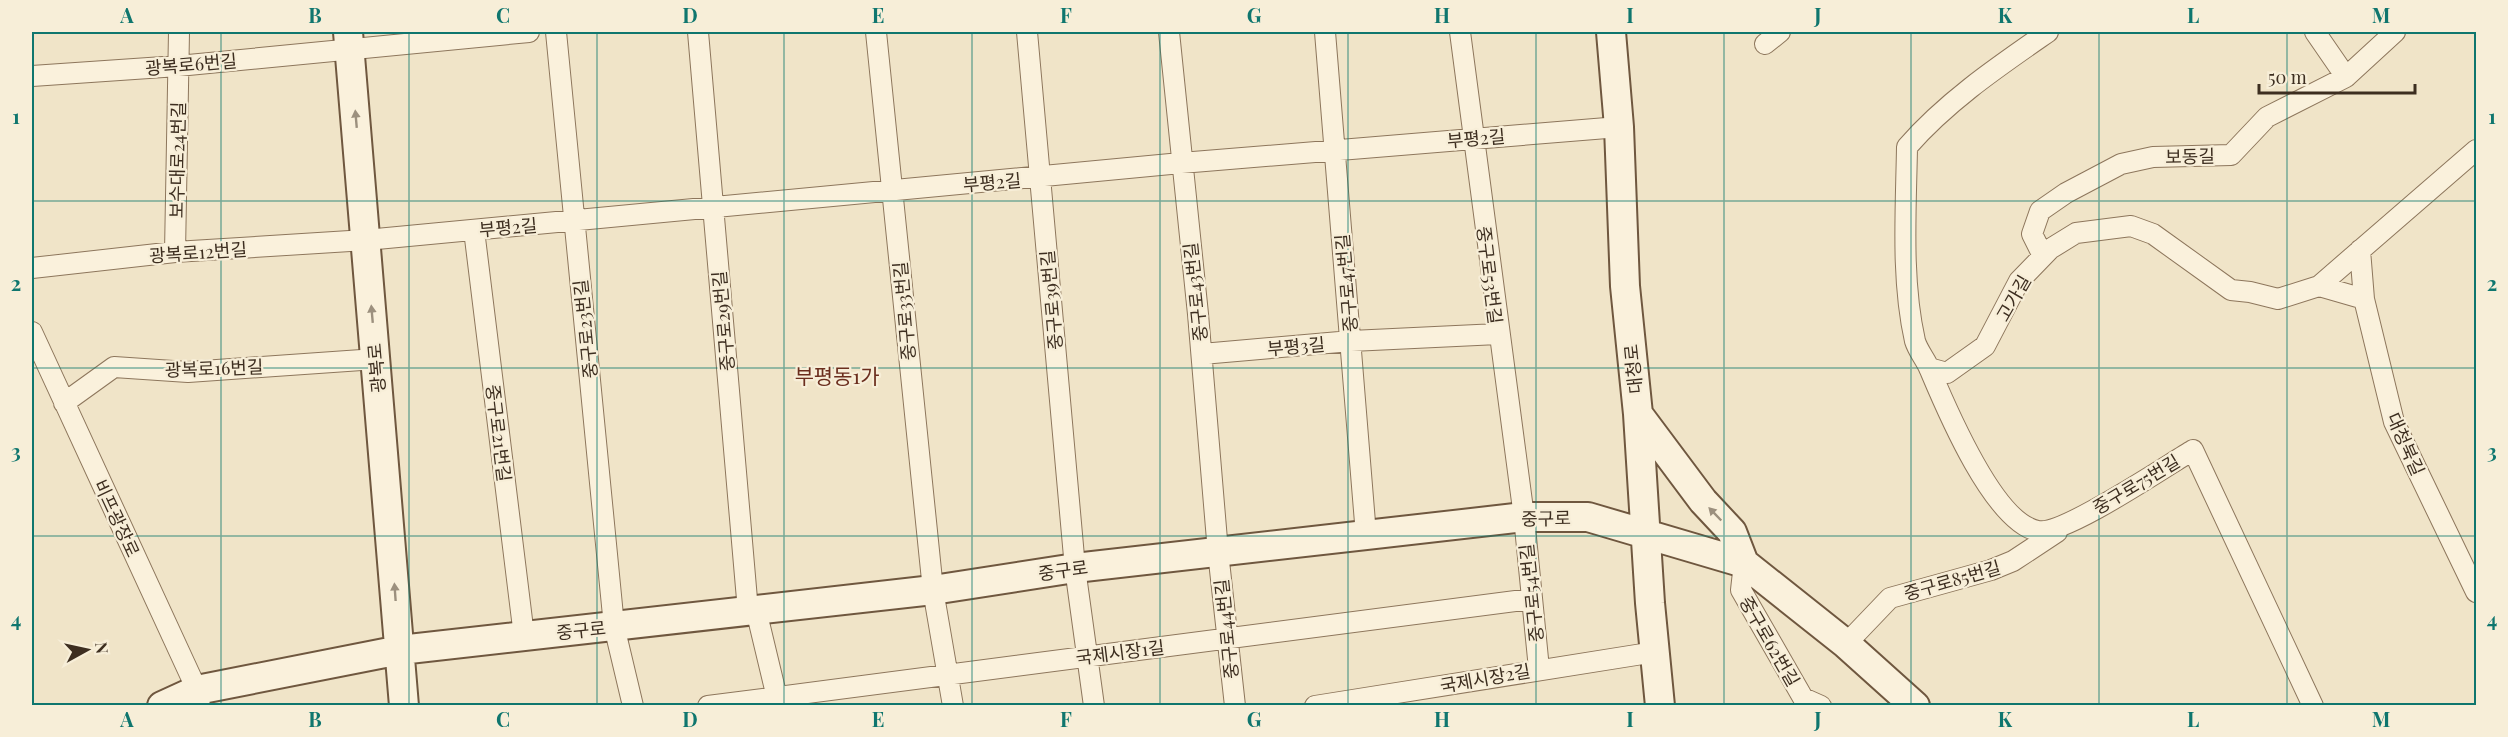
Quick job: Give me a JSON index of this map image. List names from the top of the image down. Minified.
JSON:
{"streets":{"main road":["광복로","대청로","중구로"],"street":["광복로6번길","부평2길","보동길","보수대로24번길","광복로12번길","중구로53번길","중구로47번길","중구로43번길","고가길","중구로39번길","중구로33번길","중구로29번길","중구로23번길","부평3길","광복로16번길","중구로21번길","대청북길","중구로75번길","비프광장로","중구로85번길","중구로54번길","중구로44번길","중구로62번길","국제시장1길","국제시장2길"]},"crossings":[["광복로6번길","보수대로24번길"],["광복로6번길","광복로"],["부평2길","광복로12번길"],["부평2길","중구로53번길"],["부평2길","중구로47번길"],["부평2길","중구로43번길"],["부평2길","중구로39번길"],["부평2길","중구로33번길"],["부평2길","중구로29번길"],["부평2길","중구로23번길"],["부평2길","광복로"],["부평2길","대청로"],["부평2길","중구로21번길"],["보동길","고가길"],["보수대로24번길","광복로12번길"],["광복로12번길","광복로"],["중구로53번길","부평3길"],["중구로53번길","중구로"],["중구로53번길","중구로54번길"],["중구로47번길","부평3길"],["중구로47번길","중구로"],["중구로43번길","부평3길"],["중구로43번길","중구로"],["중구로43번길","중구로44번길"],["고가길","대청북길"],["고가길","중구로75번길"],["중구로39번길","중구로"],["중구로39번길","국제시장1길"],["중구로33번길","중구로"],["중구로33번길","국제시장1길"],["중구로29번길","중구로"],["중구로29번길","국제시장1길"],["중구로23번길","중구로"],["광복로16번길","광복로"],["광복로16번길","비프광장로"],["광복로","중구로"],["대청로","중구로"],["대청로","국제시장2길"],["중구로21번길","중구로"],["중구로75번길","중구로85번길"],["비프광장로","중구로"],["중구로","중구로85번길"],["중구로","중구로54번길"],["중구로","중구로44번길"],["중구로","중구로62번길"],["중구로54번길","국제시장1길"],["중구로54번길","국제시장2길"],["중구로44번길","국제시장1길"]],"one_way":["광복로"],"districts":["부평동1가"],"scale_bar":"50 m","north":"right","grid":{"columns":["A","B","C","D","E","F","G","H","I","J","K","L","M"],"rows":["1","2","3","4"]}}
